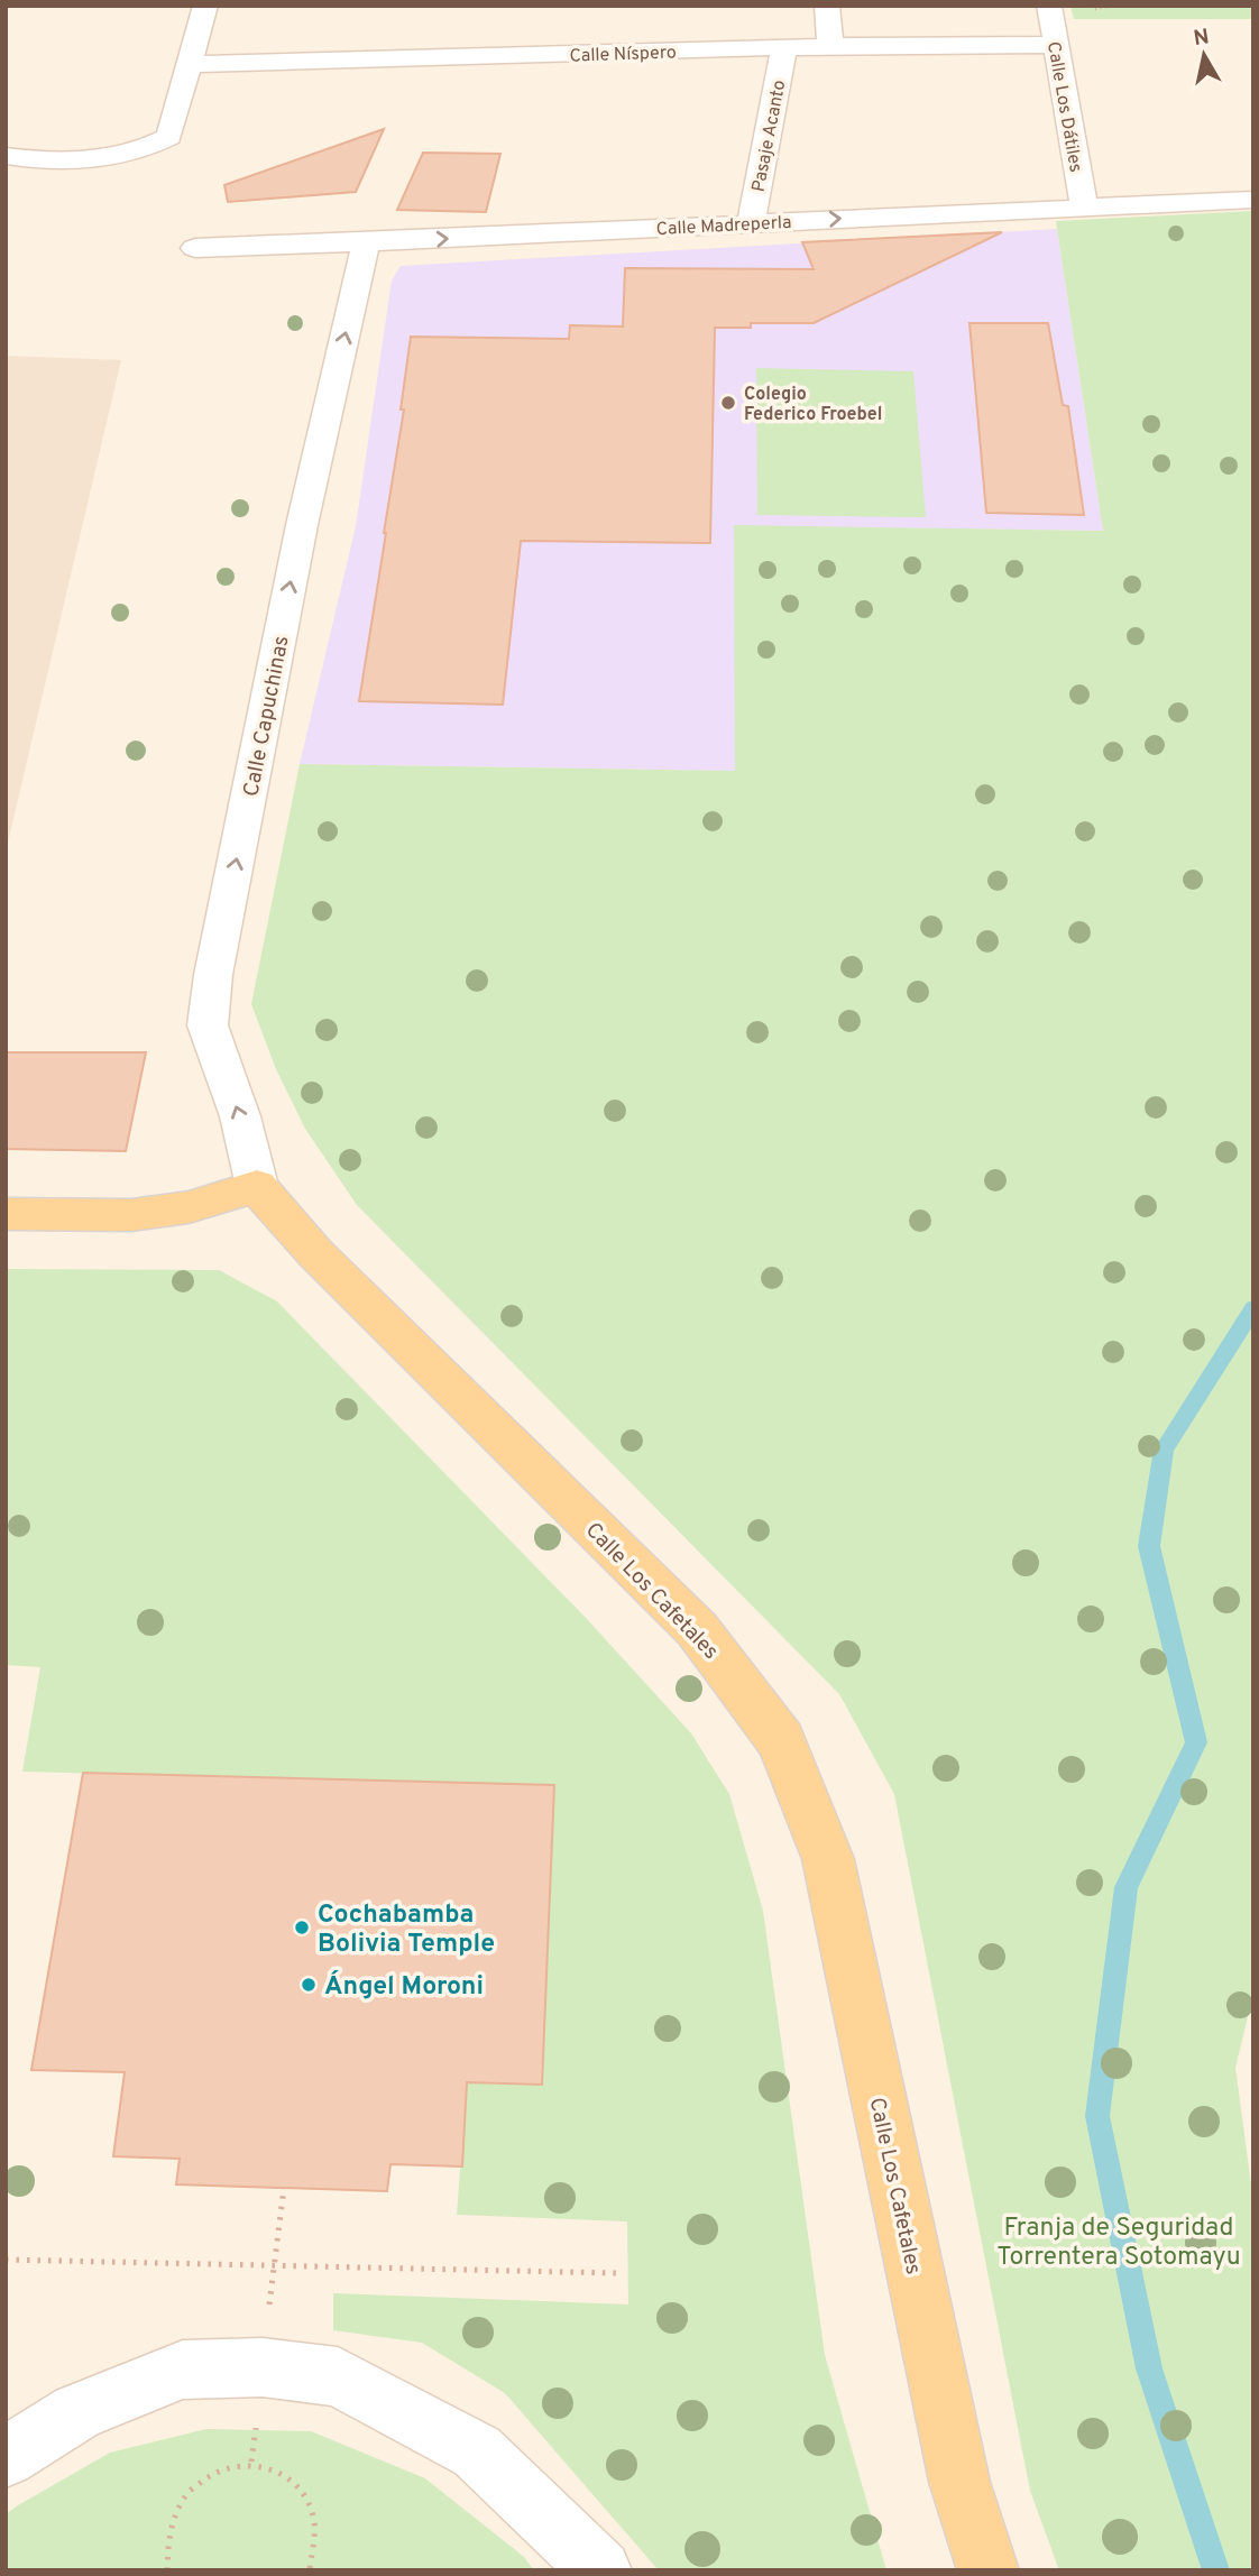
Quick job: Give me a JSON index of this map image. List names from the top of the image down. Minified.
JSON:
{"streets":{"main road":["Calle Los Cafetales"],"street":["Calle Níspero","Calle Los Dátiles","Pasaje Acanto","Calle Madreperla","Calle Capuchinas"]},"crossings":[["Calle Níspero","Calle Los Dátiles"],["Calle Níspero","Pasaje Acanto"],["Calle Los Dátiles","Calle Madreperla"],["Pasaje Acanto","Calle Madreperla"],["Calle Madreperla","Calle Capuchinas"],["Calle Capuchinas","Calle Los Cafetales"]],"one_way":["Calle Madreperla","Calle Capuchinas"],"parks":["Franja de Seguridad Torrentera Sotomayu"],"places":["Colegio Federico Froebel","Cochabamba Bolivia Temple","Ángel Moroni"],"north":"top"}
